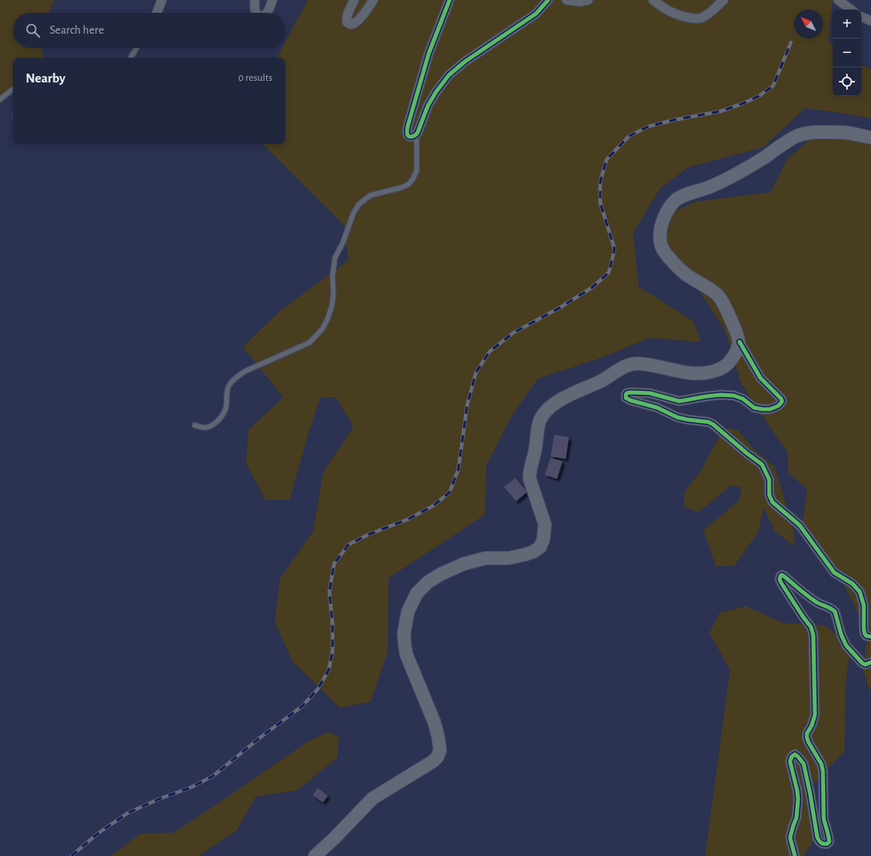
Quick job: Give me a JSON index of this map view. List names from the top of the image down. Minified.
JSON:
{"north":"top left","page":{"map_buttons":["+","−"],"search":"Search here","heading":["Nearby","0 results"]}}
